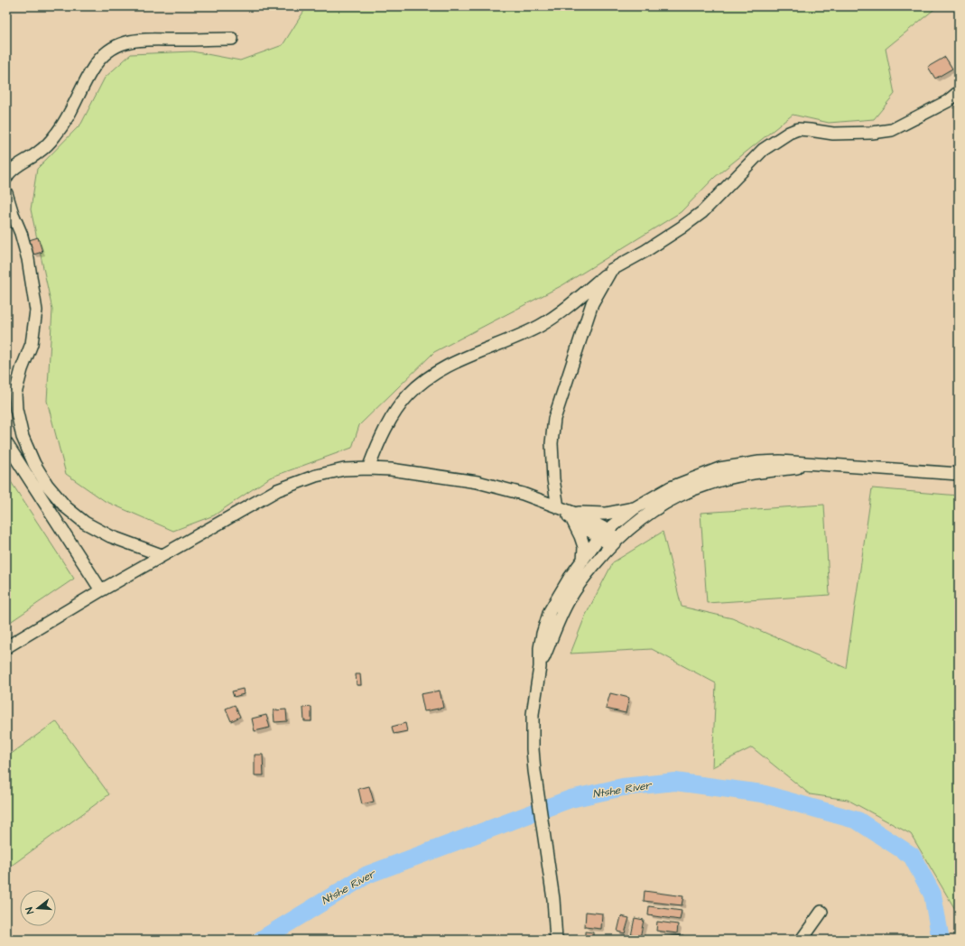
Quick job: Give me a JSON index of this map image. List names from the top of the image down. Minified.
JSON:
{"water":["Ntshe River"],"north":"left"}
